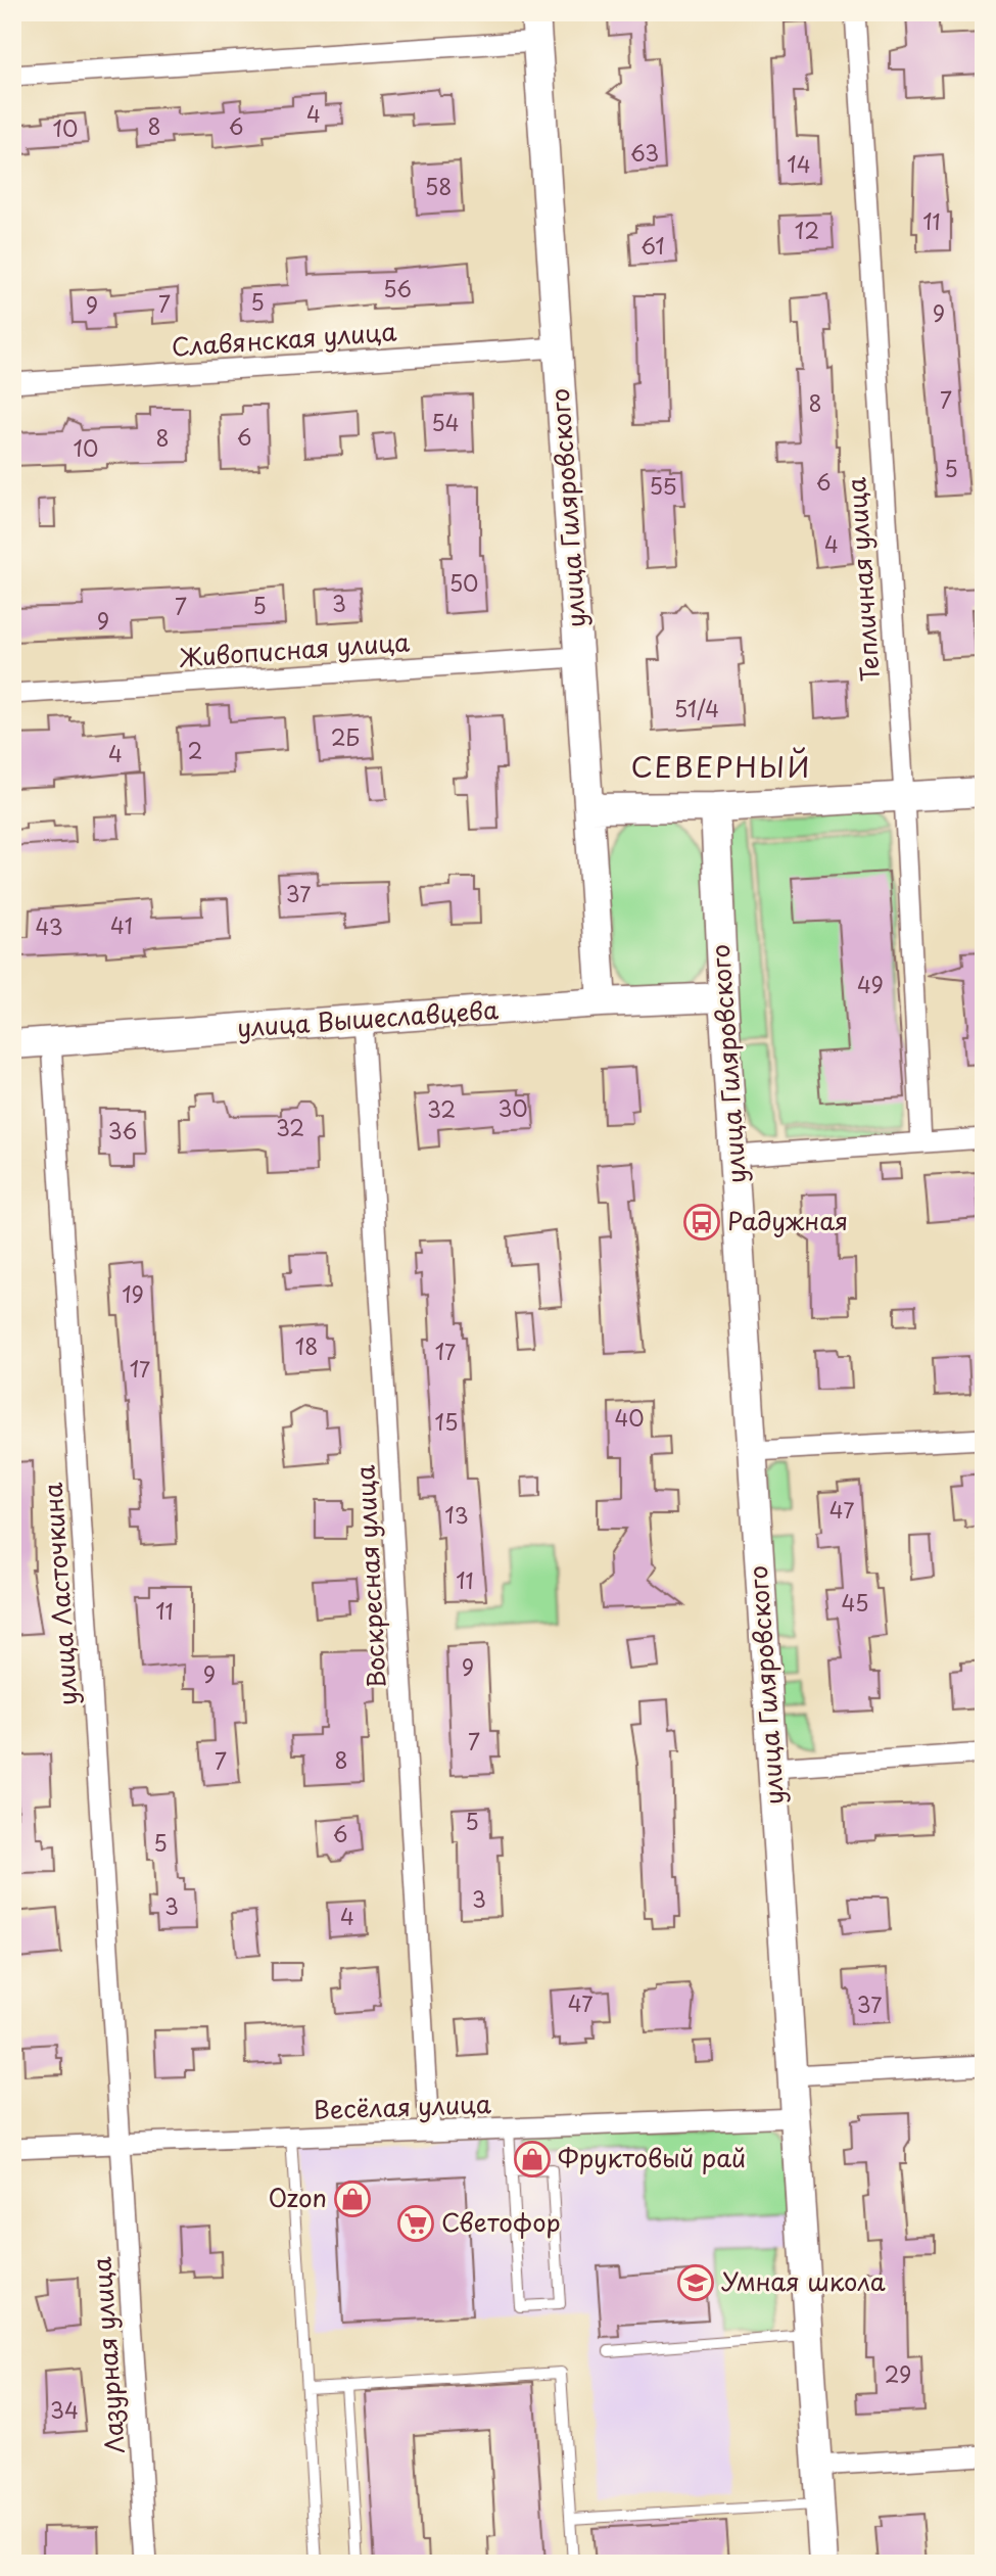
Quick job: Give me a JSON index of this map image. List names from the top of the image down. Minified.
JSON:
{"streets":{"street":["Славянская улица","улица Гиляровского","Тепличная улица","Живописная улица","улица Вышеславцева","Воскресная улица","улица Ласточкина","Весёлая улица","Лазурная улица"]},"crossings":[["Славянская улица","улица Гиляровского"],["улица Гиляровского","Живописная улица"],["улица Гиляровского","улица Вышеславцева"],["улица Гиляровского","Весёлая улица"],["улица Вышеславцева","Воскресная улица"],["улица Вышеславцева","улица Ласточкина"],["Воскресная улица","Весёлая улица"],["улица Ласточкина","Весёлая улица"],["улица Ласточкина","Лазурная улица"],["Весёлая улица","Лазурная улица"]],"districts":["СЕВЕРНЫЙ"],"places":{"bus stop":["Радужная"],"shop":["Фруктовый рай","Ozon"],"supermarket":["Светофор"],"school or university":["Умная школа"]},"house_numbers":["4","8","6","10","63","14","58","11","12","61","56","5","7","9","9","7","8","54","6","8","10","5","6","55","4","50","3","5","7","9","51/4","2Б","2","4","37","41","43","49","30","32","32","36","19","18","17","17","40","15","47","13","11","45","11","9","9","7","8","7","5","6","5","3","3","4","47","37","29","34"]}
